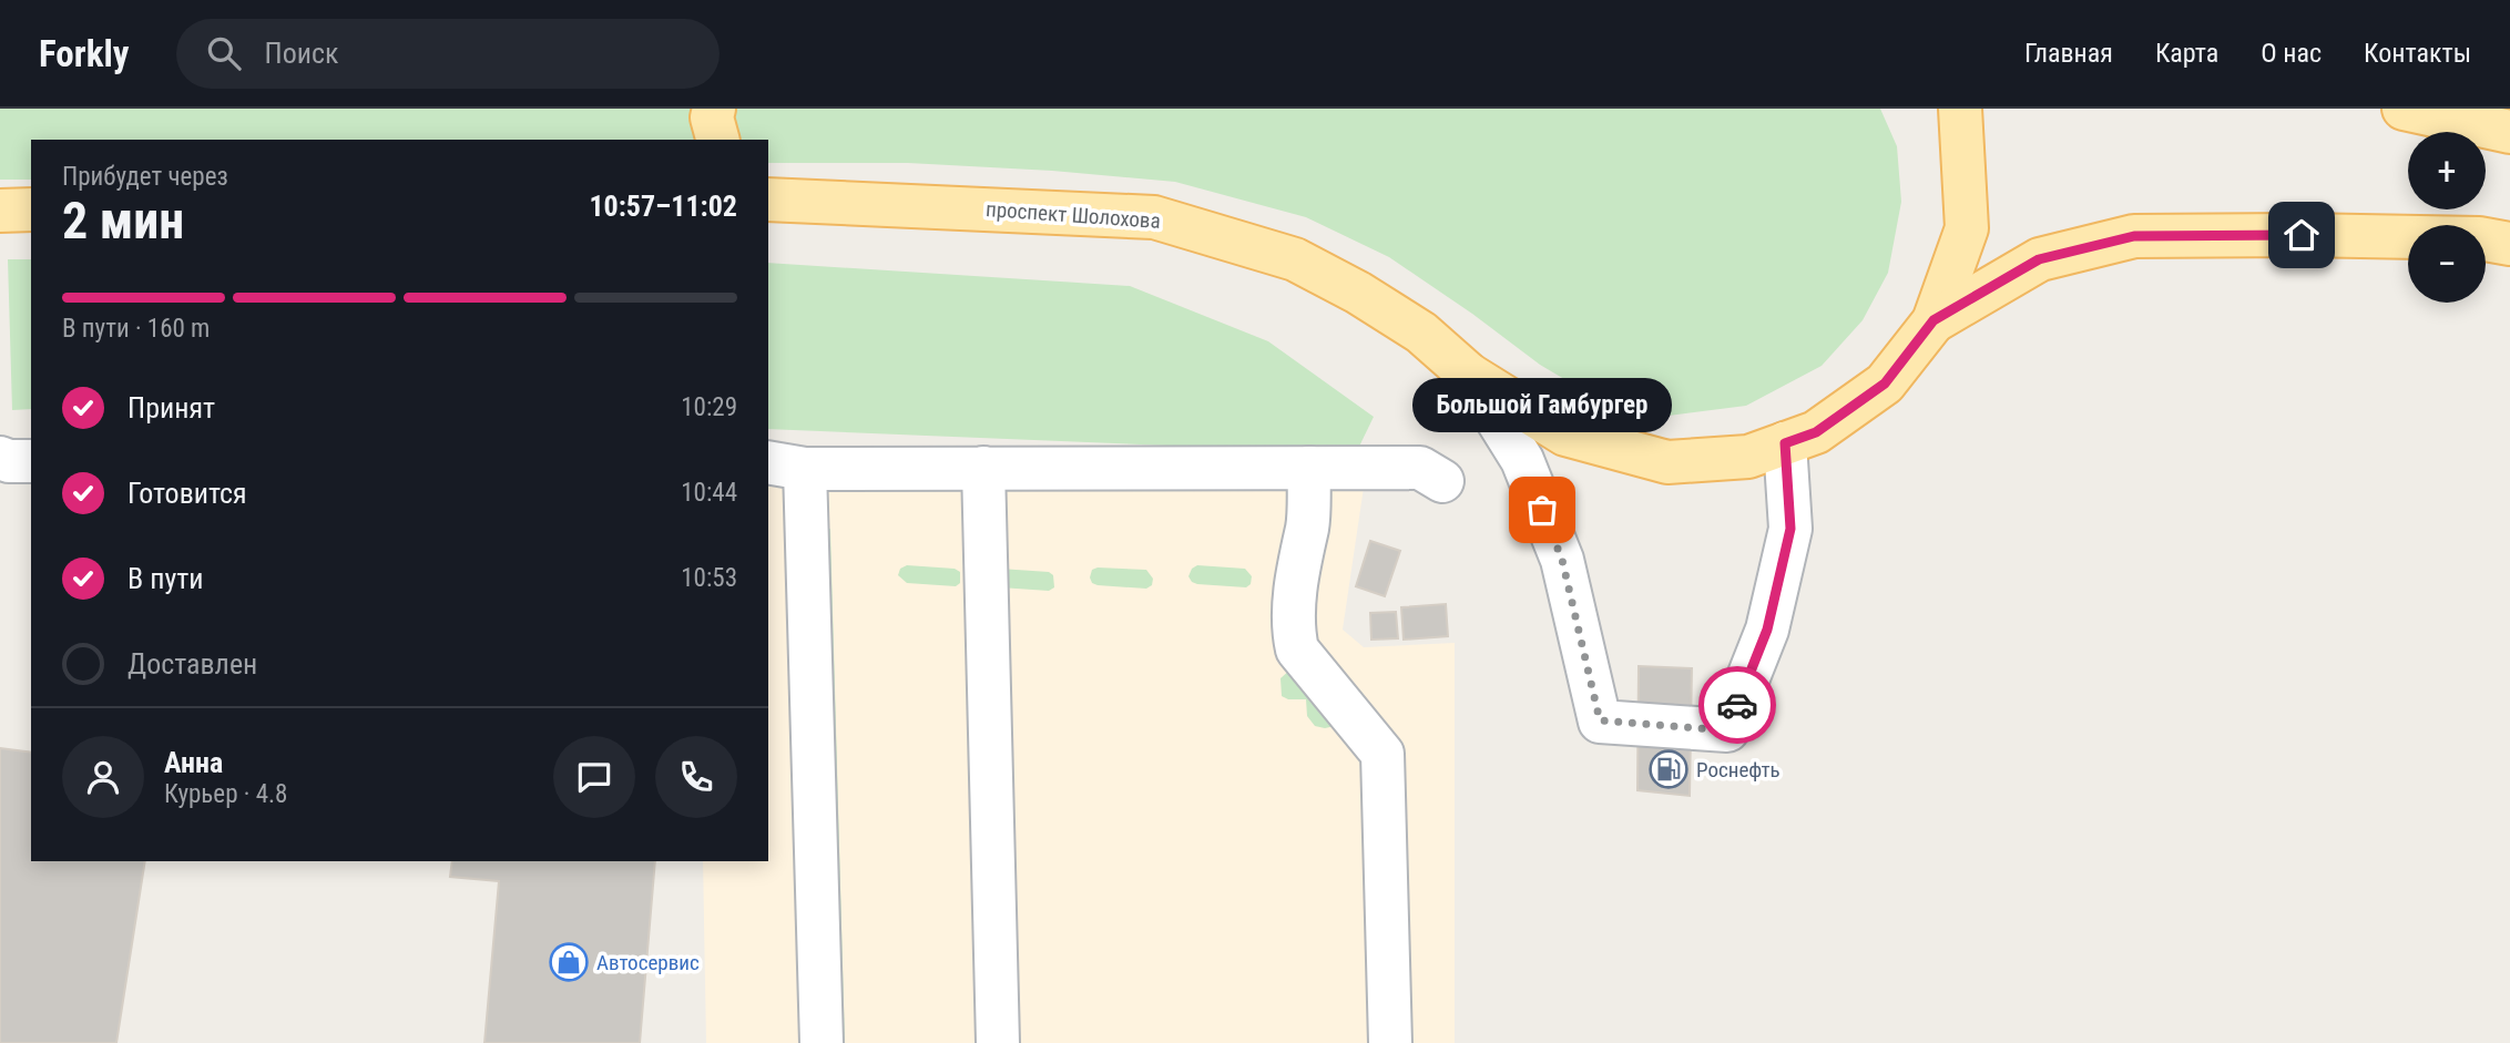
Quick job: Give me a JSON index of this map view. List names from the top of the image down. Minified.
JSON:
{"streets":{"main road":["проспект Шолохова"]},"places":{"other":["Большой Гамбургер"],"fuel station":["Роснефть"],"shop":["Автосервис"]},"page":{"header":"Forkly","search":"Поиск","nav":["Главная","Карта","О нас","Контакты"],"map_buttons":["+","−"],"heading":["2 мин","Прибудет через","10:57–11:02"],"panel":["Анна","Курьер · 4.8"],"bar":"В пути · 160 m","list":[["Принят","10:29"],["Готовится","10:44"],["В пути","10:53"],"Доставлен"],"bubble":"Большой Гамбургер"}}
